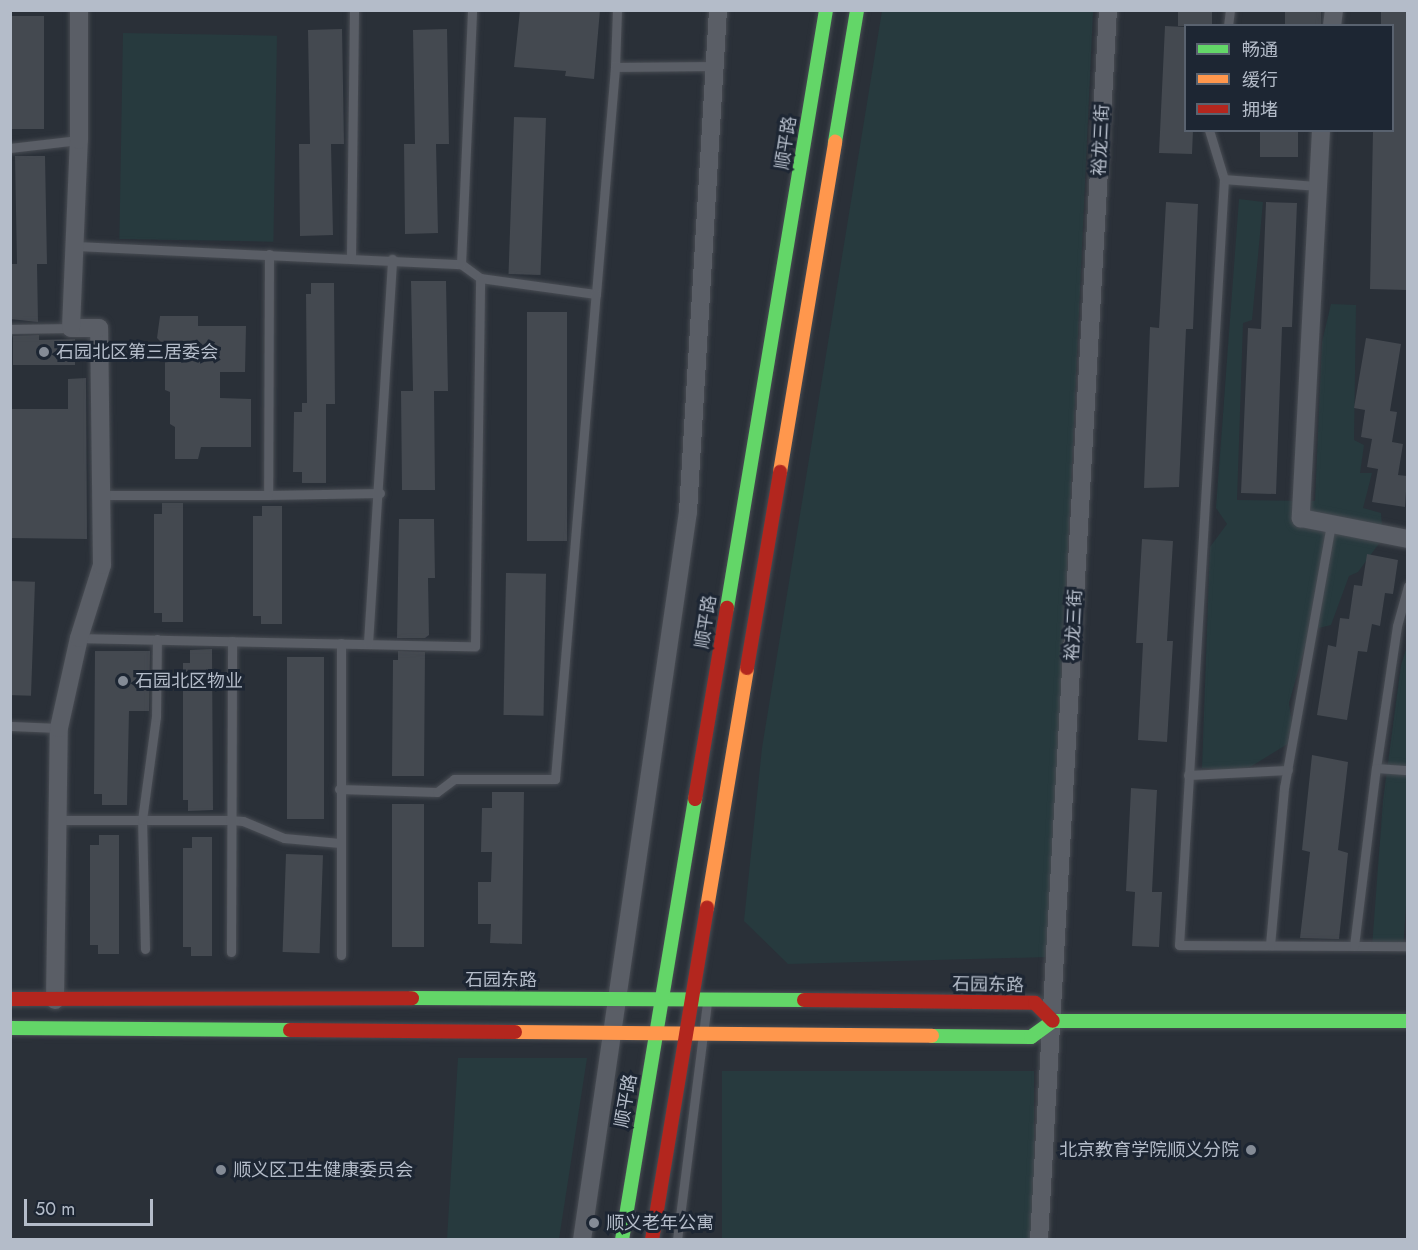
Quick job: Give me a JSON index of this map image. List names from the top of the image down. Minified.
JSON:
{"streets":{"main road":["顺平路","石园东路"],"street":["裕龙三街"]},"crossings":[["裕龙三街","石园东路"],["顺平路","石园东路"]],"places":["石园北区第三居委会","石园北区物业","北京教育学院顺义分院","顺义区卫生健康委员会","顺义老年公寓"],"legend":["畅通","缓行","拥堵"],"scale_bar":"50 m"}
